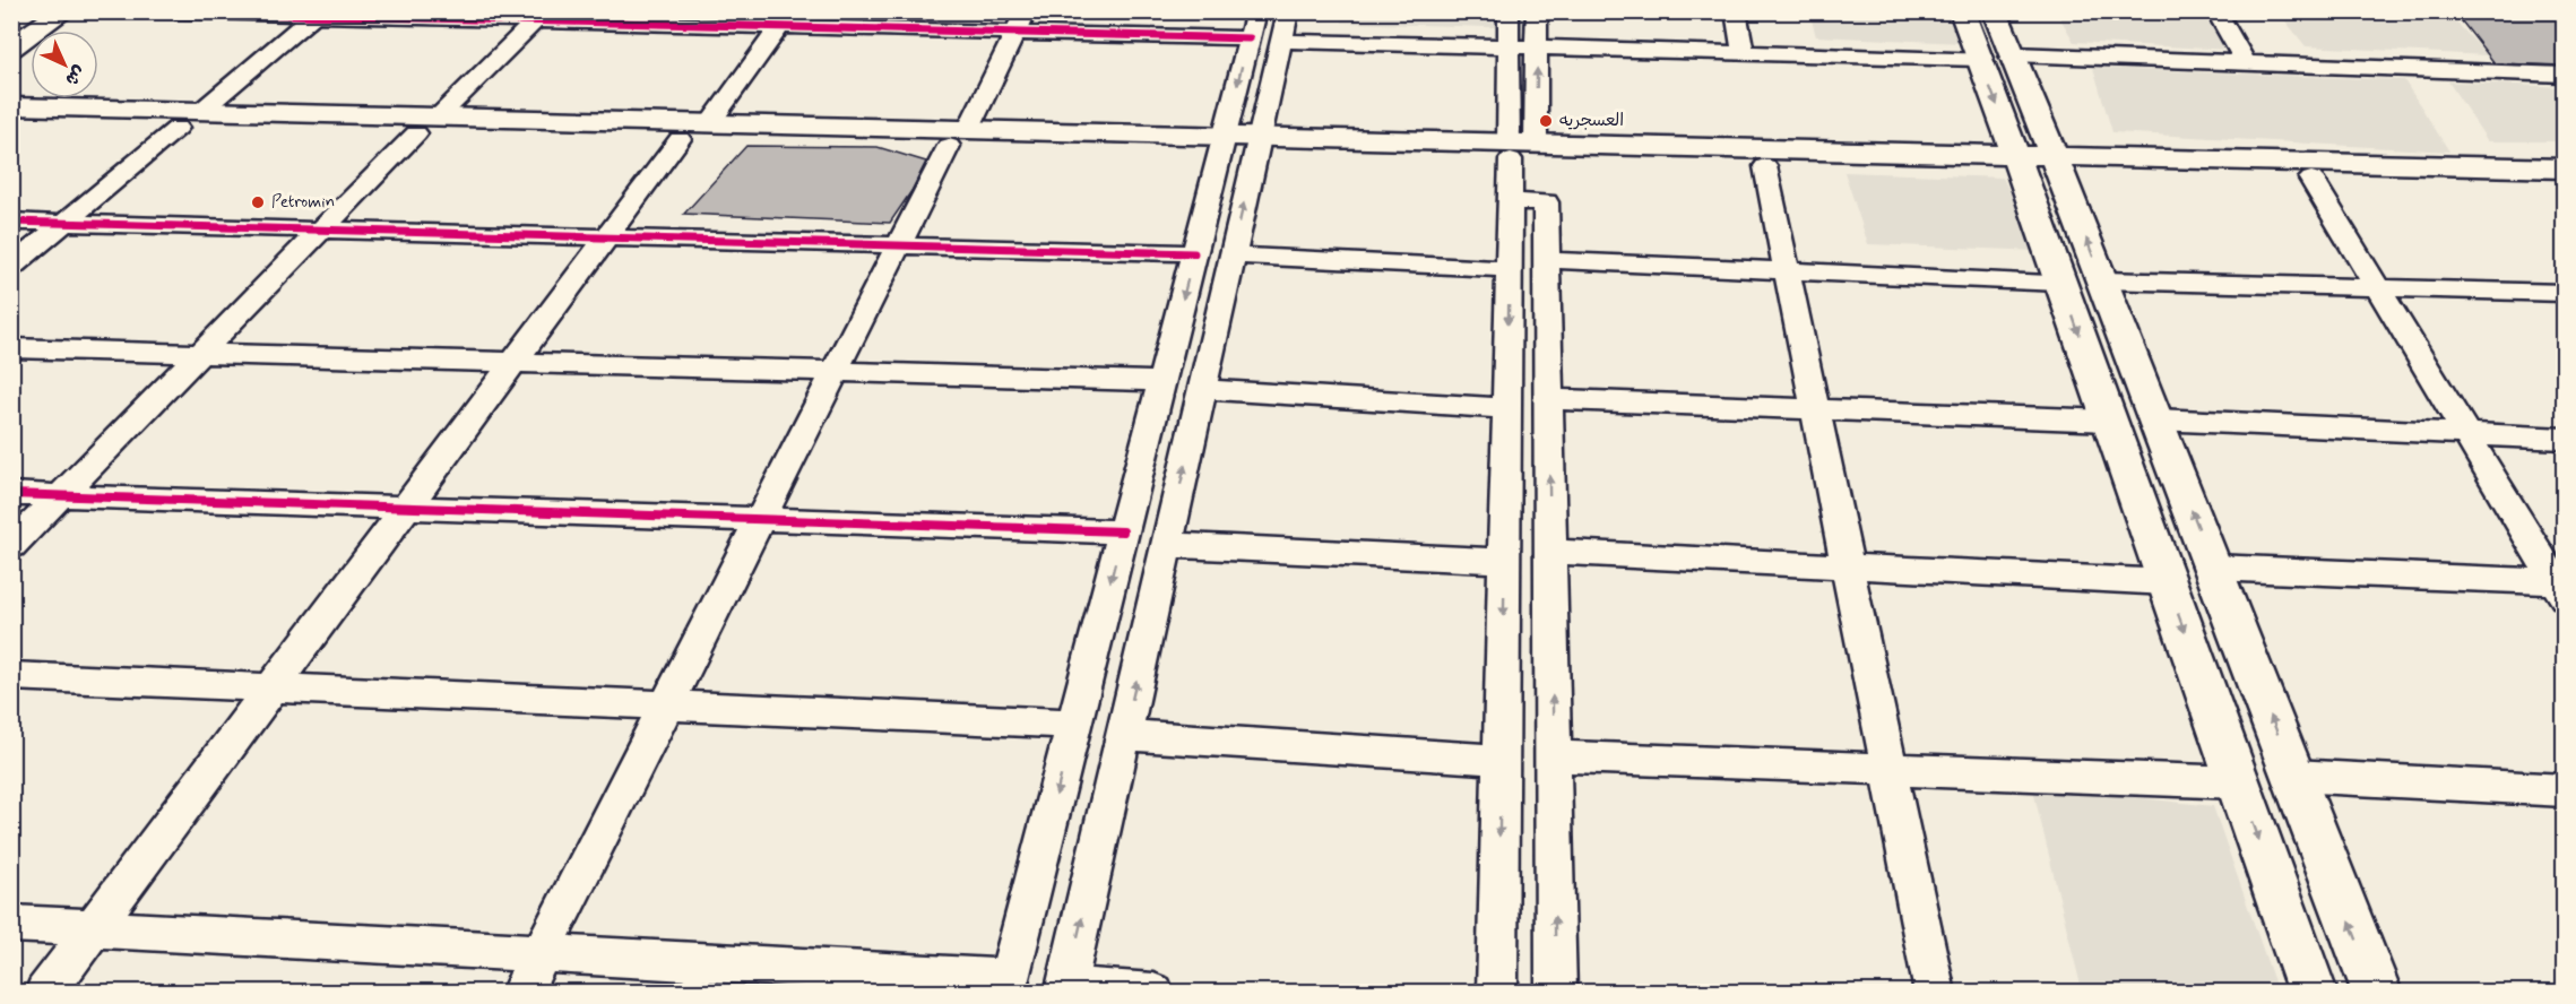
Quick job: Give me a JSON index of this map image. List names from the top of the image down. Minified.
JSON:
{"places":["العسجريه","Petromin"],"north":"bottom right"}
